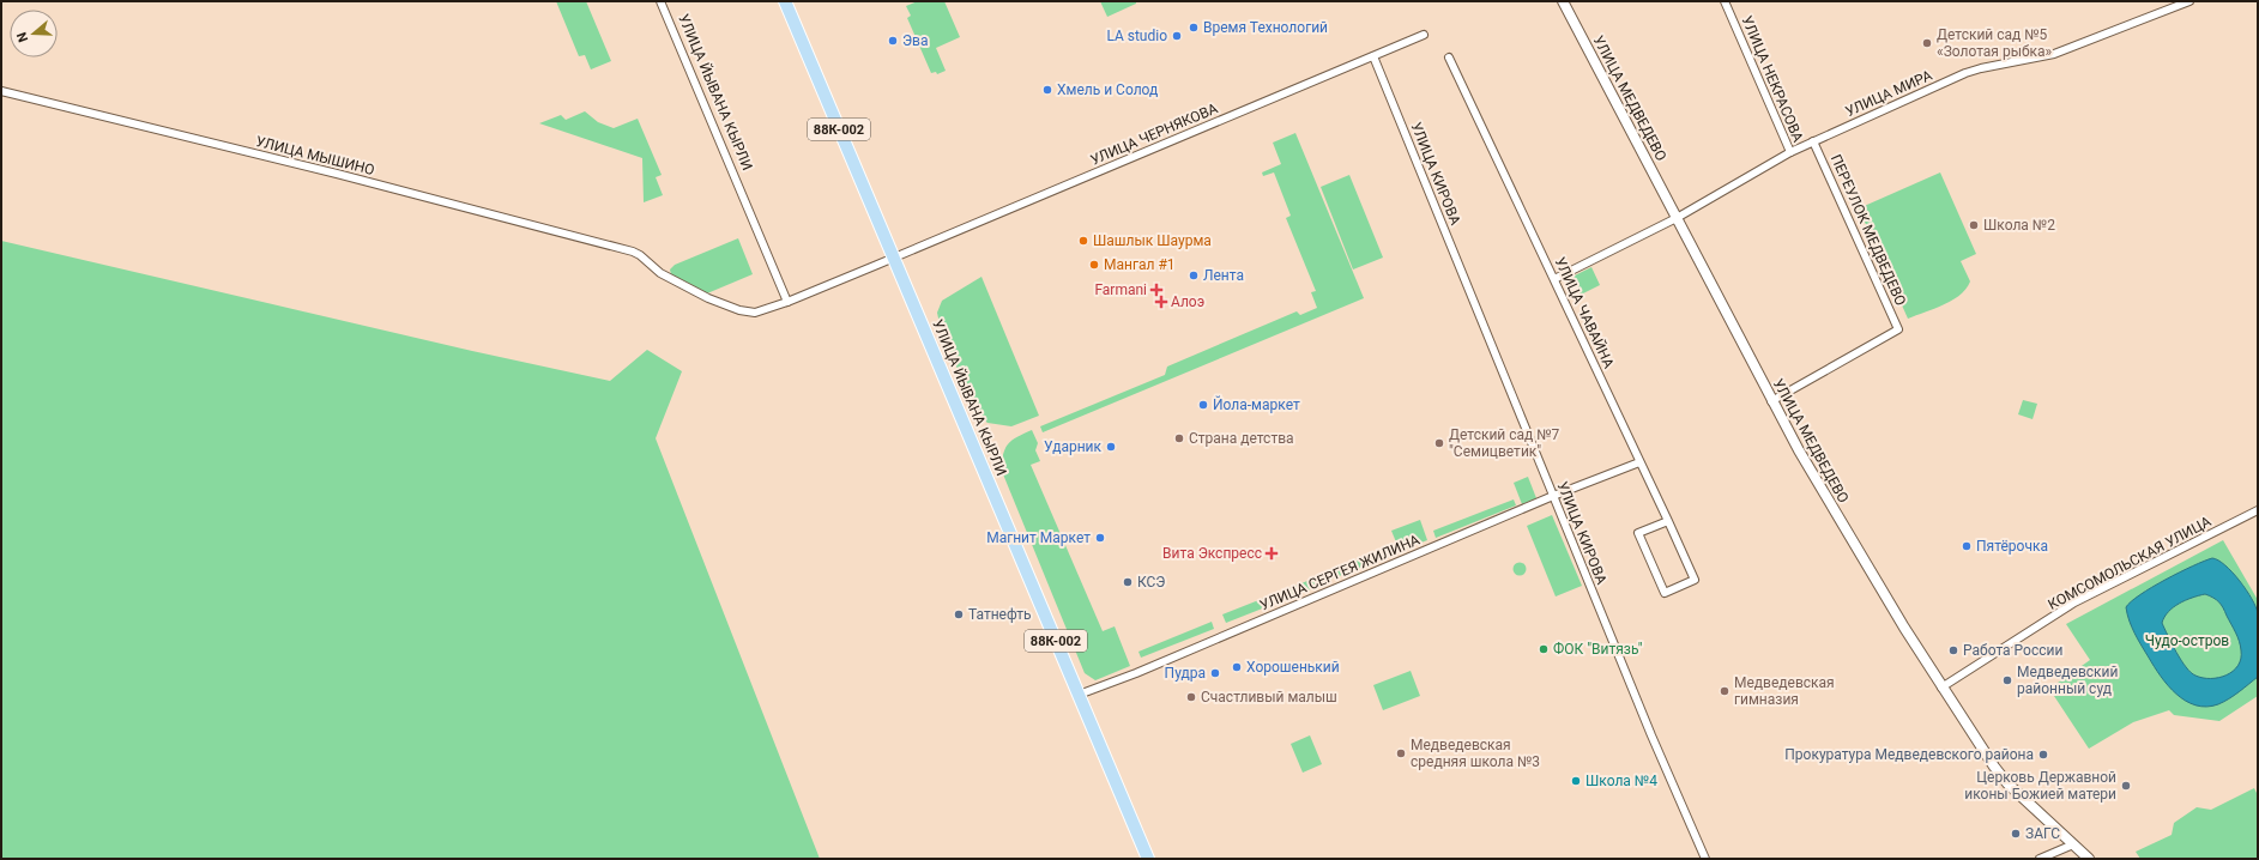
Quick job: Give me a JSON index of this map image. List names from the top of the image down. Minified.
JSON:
{"streets":{"main road":["УЛИЦА ЙЫВАНА КЫРЛИ","88К-002"],"street":["УЛИЦА НЕКРАСОВА","УЛИЦА МИРА","УЛИЦА МЕДВЕДЕВО","УЛИЦА ЧЕРНЯКОВА","УЛИЦА МЫШИНО","УЛИЦА КИРОВА","ПЕРЕУЛОК МЕДВЕДЕВО","УЛИЦА ЧАВАЙНА","КОМСОМОЛЬСКАЯ УЛИЦА","УЛИЦА СЕРГЕЯ ЖИЛИНА"]},"crossings":[["УЛИЦА НЕКРАСОВА","УЛИЦА МИРА"],["УЛИЦА НЕКРАСОВА","УЛИЦА МЕДВЕДЕВО"],["УЛИЦА НЕКРАСОВА","УЛИЦА ЧАВАЙНА"],["УЛИЦА ЙЫВАНА КЫРЛИ","УЛИЦА ЧЕРНЯКОВА"],["УЛИЦА ЙЫВАНА КЫРЛИ","УЛИЦА МЫШИНО"],["УЛИЦА ЙЫВАНА КЫРЛИ","УЛИЦА СЕРГЕЯ ЖИЛИНА"],["УЛИЦА МИРА","ПЕРЕУЛОК МЕДВЕДЕВО"],["УЛИЦА МЕДВЕДЕВО","ПЕРЕУЛОК МЕДВЕДЕВО"],["УЛИЦА МЕДВЕДЕВО","КОМСОМОЛЬСКАЯ УЛИЦА"],["УЛИЦА ЧЕРНЯКОВА","УЛИЦА МЫШИНО"],["УЛИЦА ЧЕРНЯКОВА","УЛИЦА КИРОВА"],["УЛИЦА КИРОВА","УЛИЦА СЕРГЕЯ ЖИЛИНА"],["УЛИЦА ЧАВАЙНА","УЛИЦА СЕРГЕЯ ЖИЛИНА"]],"parks":["Чудо-остров"],"places":{"other":["Время Технологий","LА studio","Эва","Детский сад №5 «Золотая рыбка»","Хмель и Солод","Школа №2","Шашлык Шаурма","Мангал #1","Лента","Йола-маркет","Страна детства","Детский сад №7 \"Семицветик\"","Ударник","Магнит Маркет","Пятёрочка","КСЭ","Татнефть","ФОК \"Витязь\"","Работа России","Хорошенький","Пудра","Медведевский районный суд","Медведевская гимназия","Счастливый малыш","Медведевская средняя школа №3","Прокуратура Медведевского района","Школа №4","Церковь Державной иконы Божией матери","ЗАГС"],"health":["Farmani","Алоэ","Вита Экспресс"]},"north":"left"}
